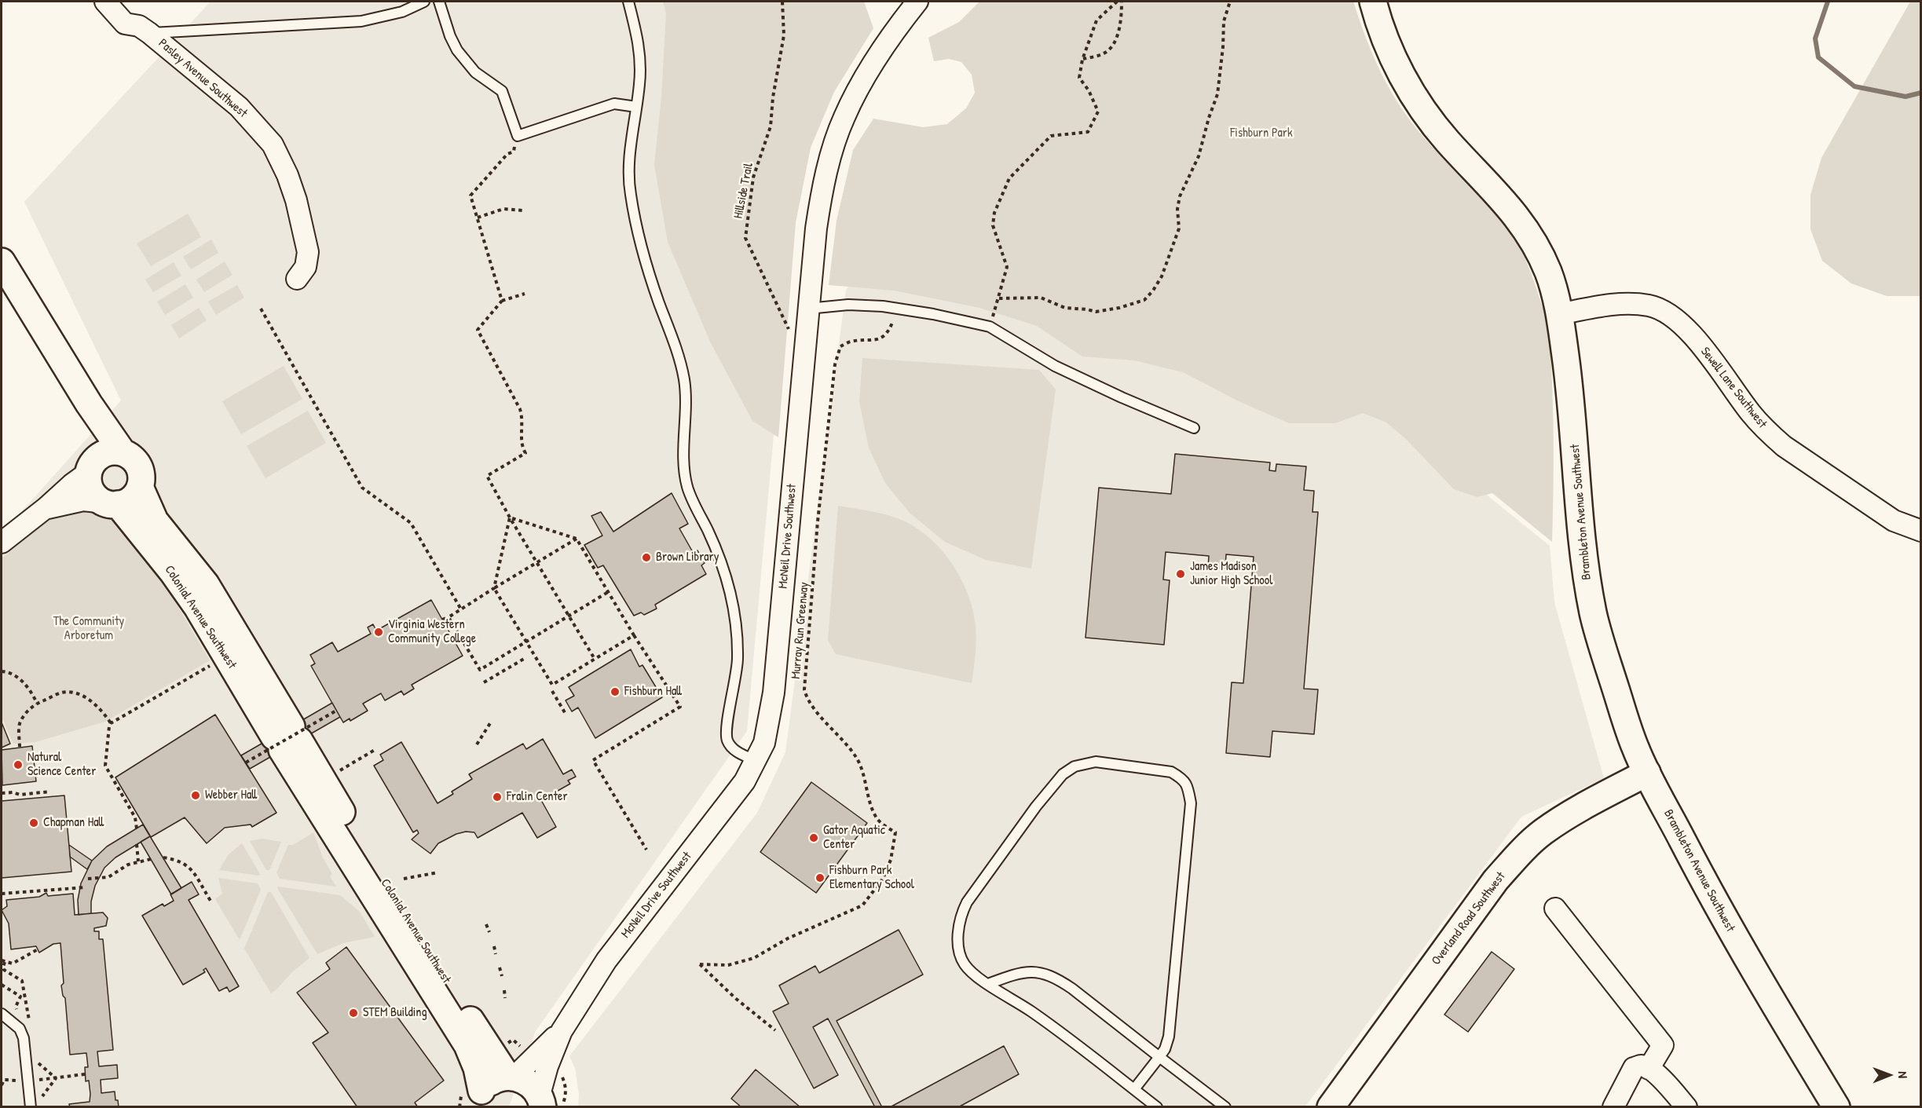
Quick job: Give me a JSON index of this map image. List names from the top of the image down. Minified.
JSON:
{"streets":{"main road":["Brambleton Avenue Southwest","Colonial Avenue Southwest","Overland Road Southwest"],"street":["Pasley Avenue Southwest","Sewell Lane Southwest","McNeil Drive Southwest"],"path":["Hillside Trail","Murray Run Greenway"]},"crossings":[["Hillside Trail","McNeil Drive Southwest"],["Sewell Lane Southwest","Brambleton Avenue Southwest"],["Brambleton Avenue Southwest","Overland Road Southwest"],["McNeil Drive Southwest","Colonial Avenue Southwest"]],"parks":["Fishburn Park","The Community Arboretum"],"places":["Brown Library","James Madison Junior High School","Virginia Western Community College","Fishburn Hall","Natural Science Center","Webber Hall","Fralin Center","Chapman Hall","Gator Aquatic Center","Fishburn Park Elementary School","STEM Building"],"north":"right"}
